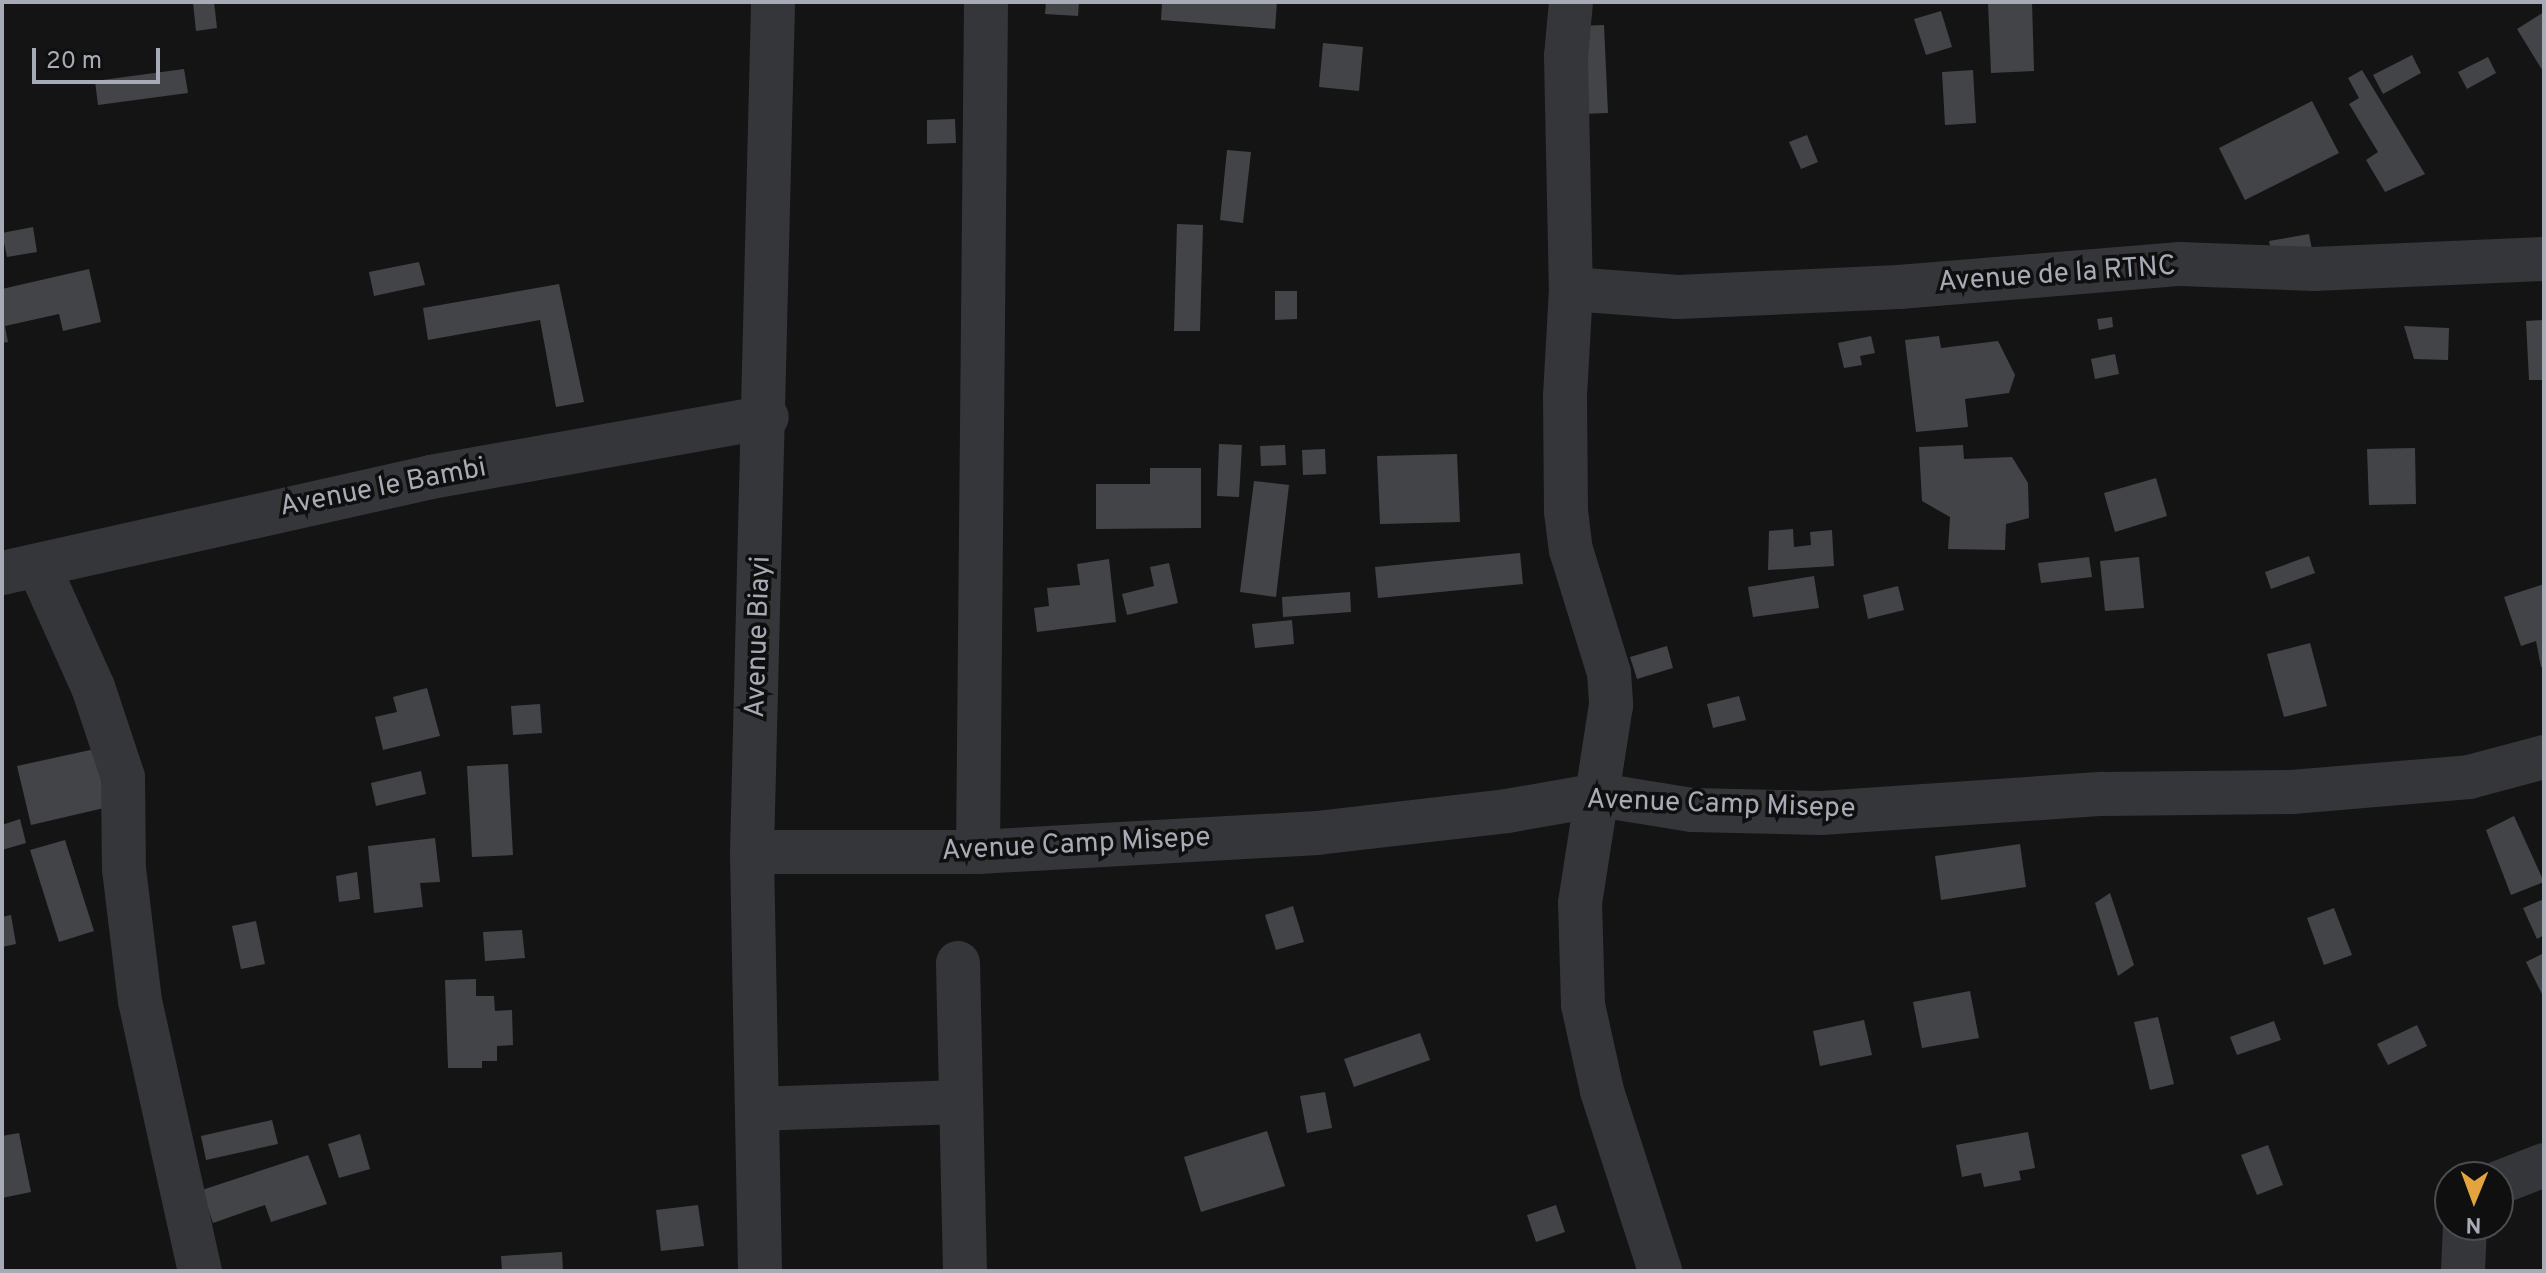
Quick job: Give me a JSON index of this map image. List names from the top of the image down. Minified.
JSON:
{"streets":{"street":["Avenue de la RTNC","Avenue le Bambi","Avenue Biayi","Avenue Camp Misepe"]},"crossings":[["Avenue le Bambi","Avenue Biayi"],["Avenue Biayi","Avenue Camp Misepe"]],"scale_bar":"20 m","north":"bottom"}
